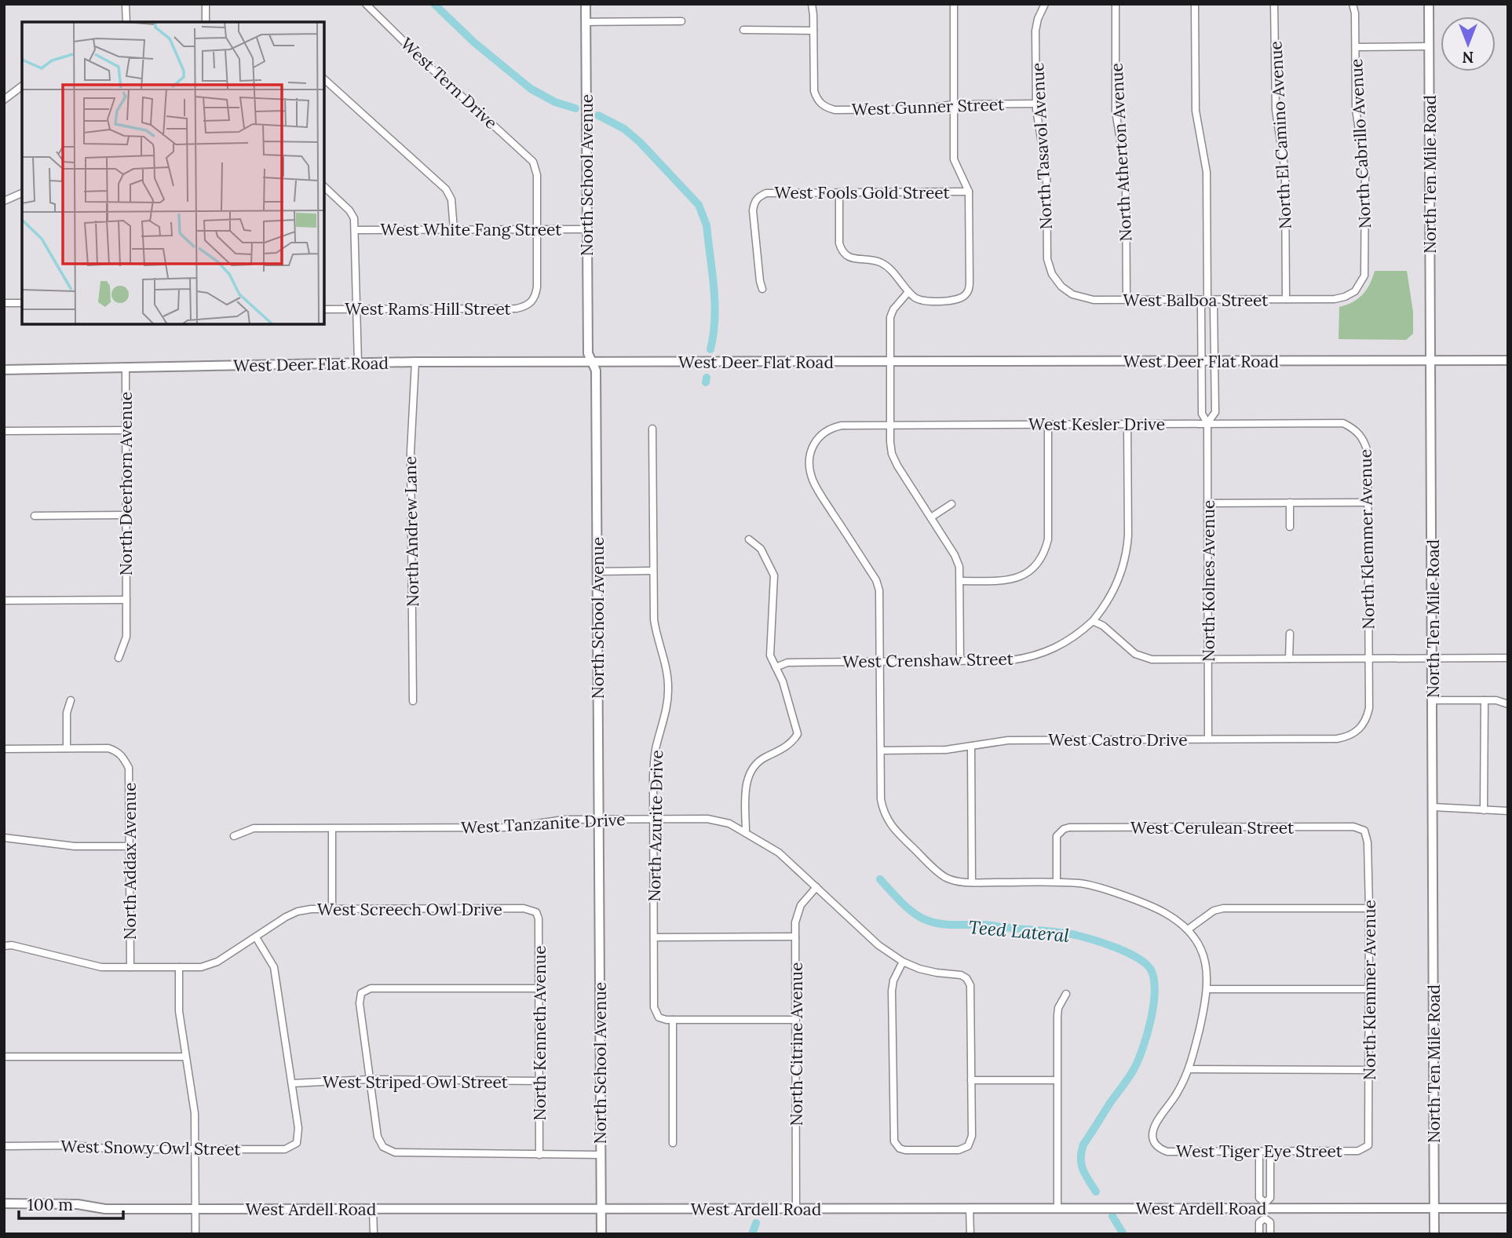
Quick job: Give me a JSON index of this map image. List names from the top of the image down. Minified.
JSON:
{"streets":{"street":["West Tern Drive","West Gunner Street","North El Camino Avenue","North Cabrillo Avenue","North Tasavol Avenue","North Atherton Avenue","North Ten Mile Road","North School Avenue","West Fools Gold Street","West White Fang Street","West Balboa Street","West Rams Hill Street","West Deer Flat Road","West Kesler Drive","North Deerhorn Avenue","North Andrew Lane","North Klemmer Avenue","North Kolnes Avenue","West Crenshaw Street","West Castro Drive","West Tanzanite Drive","North Azurite Drive","West Cerulean Street","North Addax Avenue","West Screech Owl Drive","North Kenneth Avenue","North Citrine Avenue","West Striped Owl Street","West Snowy Owl Street","West Tiger Eye Street","West Ardell Road"]},"crossings":[["West Tern Drive","West White Fang Street"],["West Tern Drive","West Rams Hill Street"],["West Gunner Street","North Tasavol Avenue"],["North El Camino Avenue","West Balboa Street"],["North Cabrillo Avenue","West Balboa Street"],["North Tasavol Avenue","West Balboa Street"],["North Atherton Avenue","West Balboa Street"],["North Ten Mile Road","West Deer Flat Road"],["North Ten Mile Road","West Ardell Road"],["North School Avenue","West White Fang Street"],["North School Avenue","West Deer Flat Road"],["North School Avenue","West Tanzanite Drive"],["North School Avenue","West Ardell Road"],["West White Fang Street","West Rams Hill Street"],["West Balboa Street","North Kolnes Avenue"],["West Deer Flat Road","North Deerhorn Avenue"],["West Deer Flat Road","North Andrew Lane"],["West Deer Flat Road","North Kolnes Avenue"],["West Kesler Drive","North Klemmer Avenue"],["West Kesler Drive","North Kolnes Avenue"],["West Kesler Drive","West Crenshaw Street"],["North Klemmer Avenue","West Castro Drive"],["North Klemmer Avenue","West Cerulean Street"],["North Klemmer Avenue","West Tiger Eye Street"],["North Kolnes Avenue","West Castro Drive"],["West Tanzanite Drive","North Azurite Drive"],["West Tanzanite Drive","North Citrine Avenue"],["North Addax Avenue","West Screech Owl Drive"],["West Screech Owl Drive","North Kenneth Avenue"],["North Kenneth Avenue","West Striped Owl Street"],["North Citrine Avenue","West Ardell Road"],["West Striped Owl Street","West Snowy Owl Street"]],"water":["Teed Lateral"],"scale_bar":"100 m","north":"bottom"}
